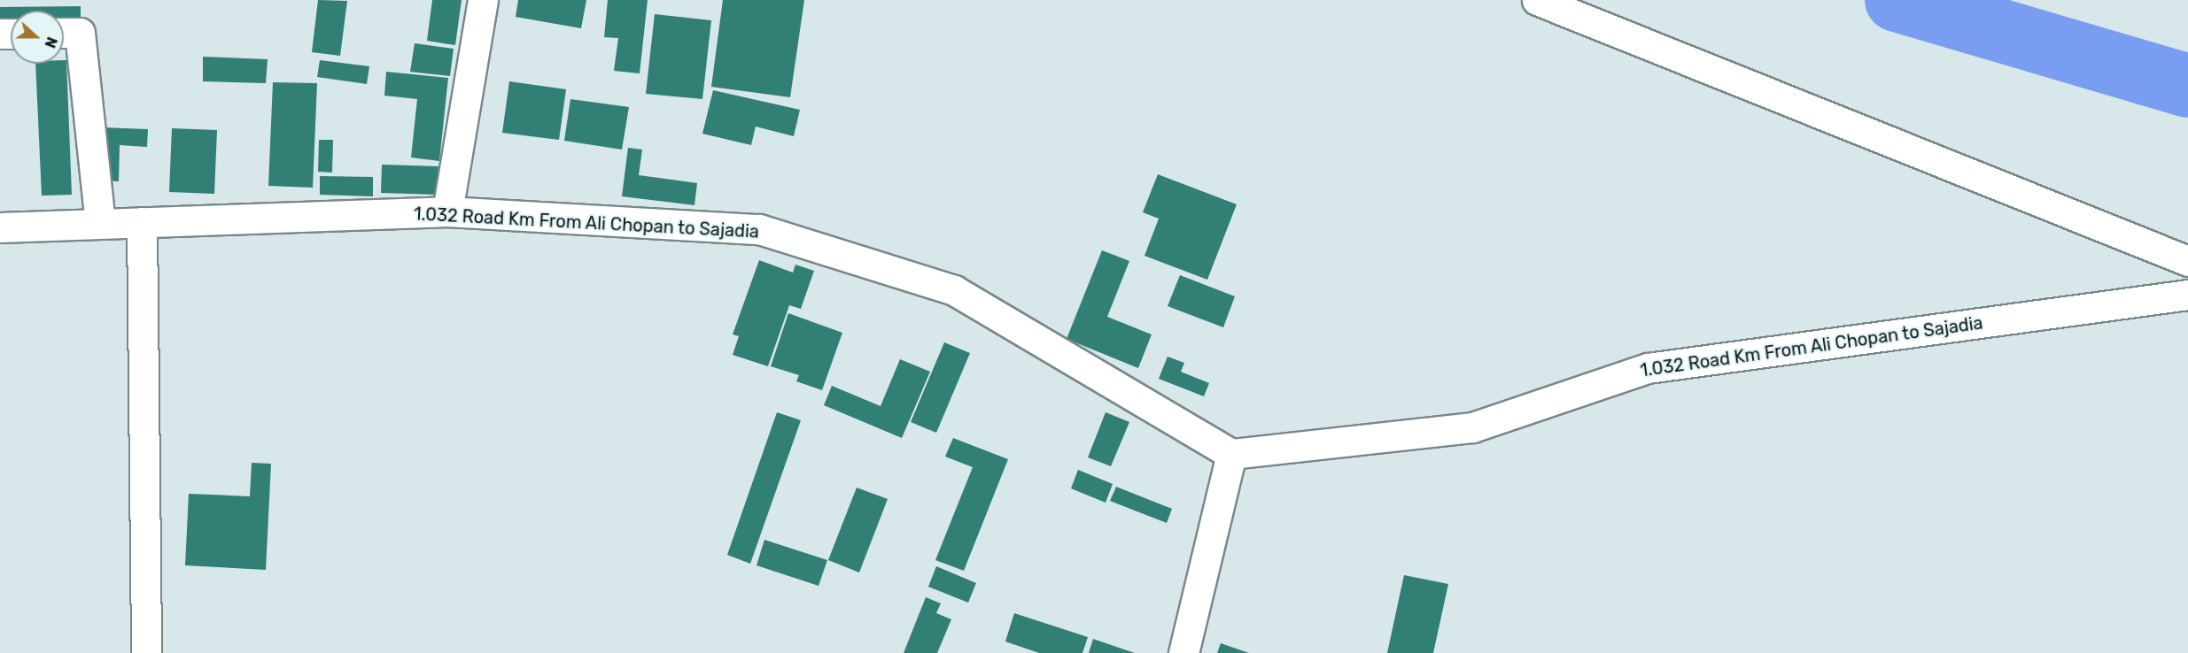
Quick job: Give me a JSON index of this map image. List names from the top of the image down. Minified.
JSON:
{"streets":{"street":["1.032 Road Km From Ali Chopan to Sajadia"]},"north":"right"}
